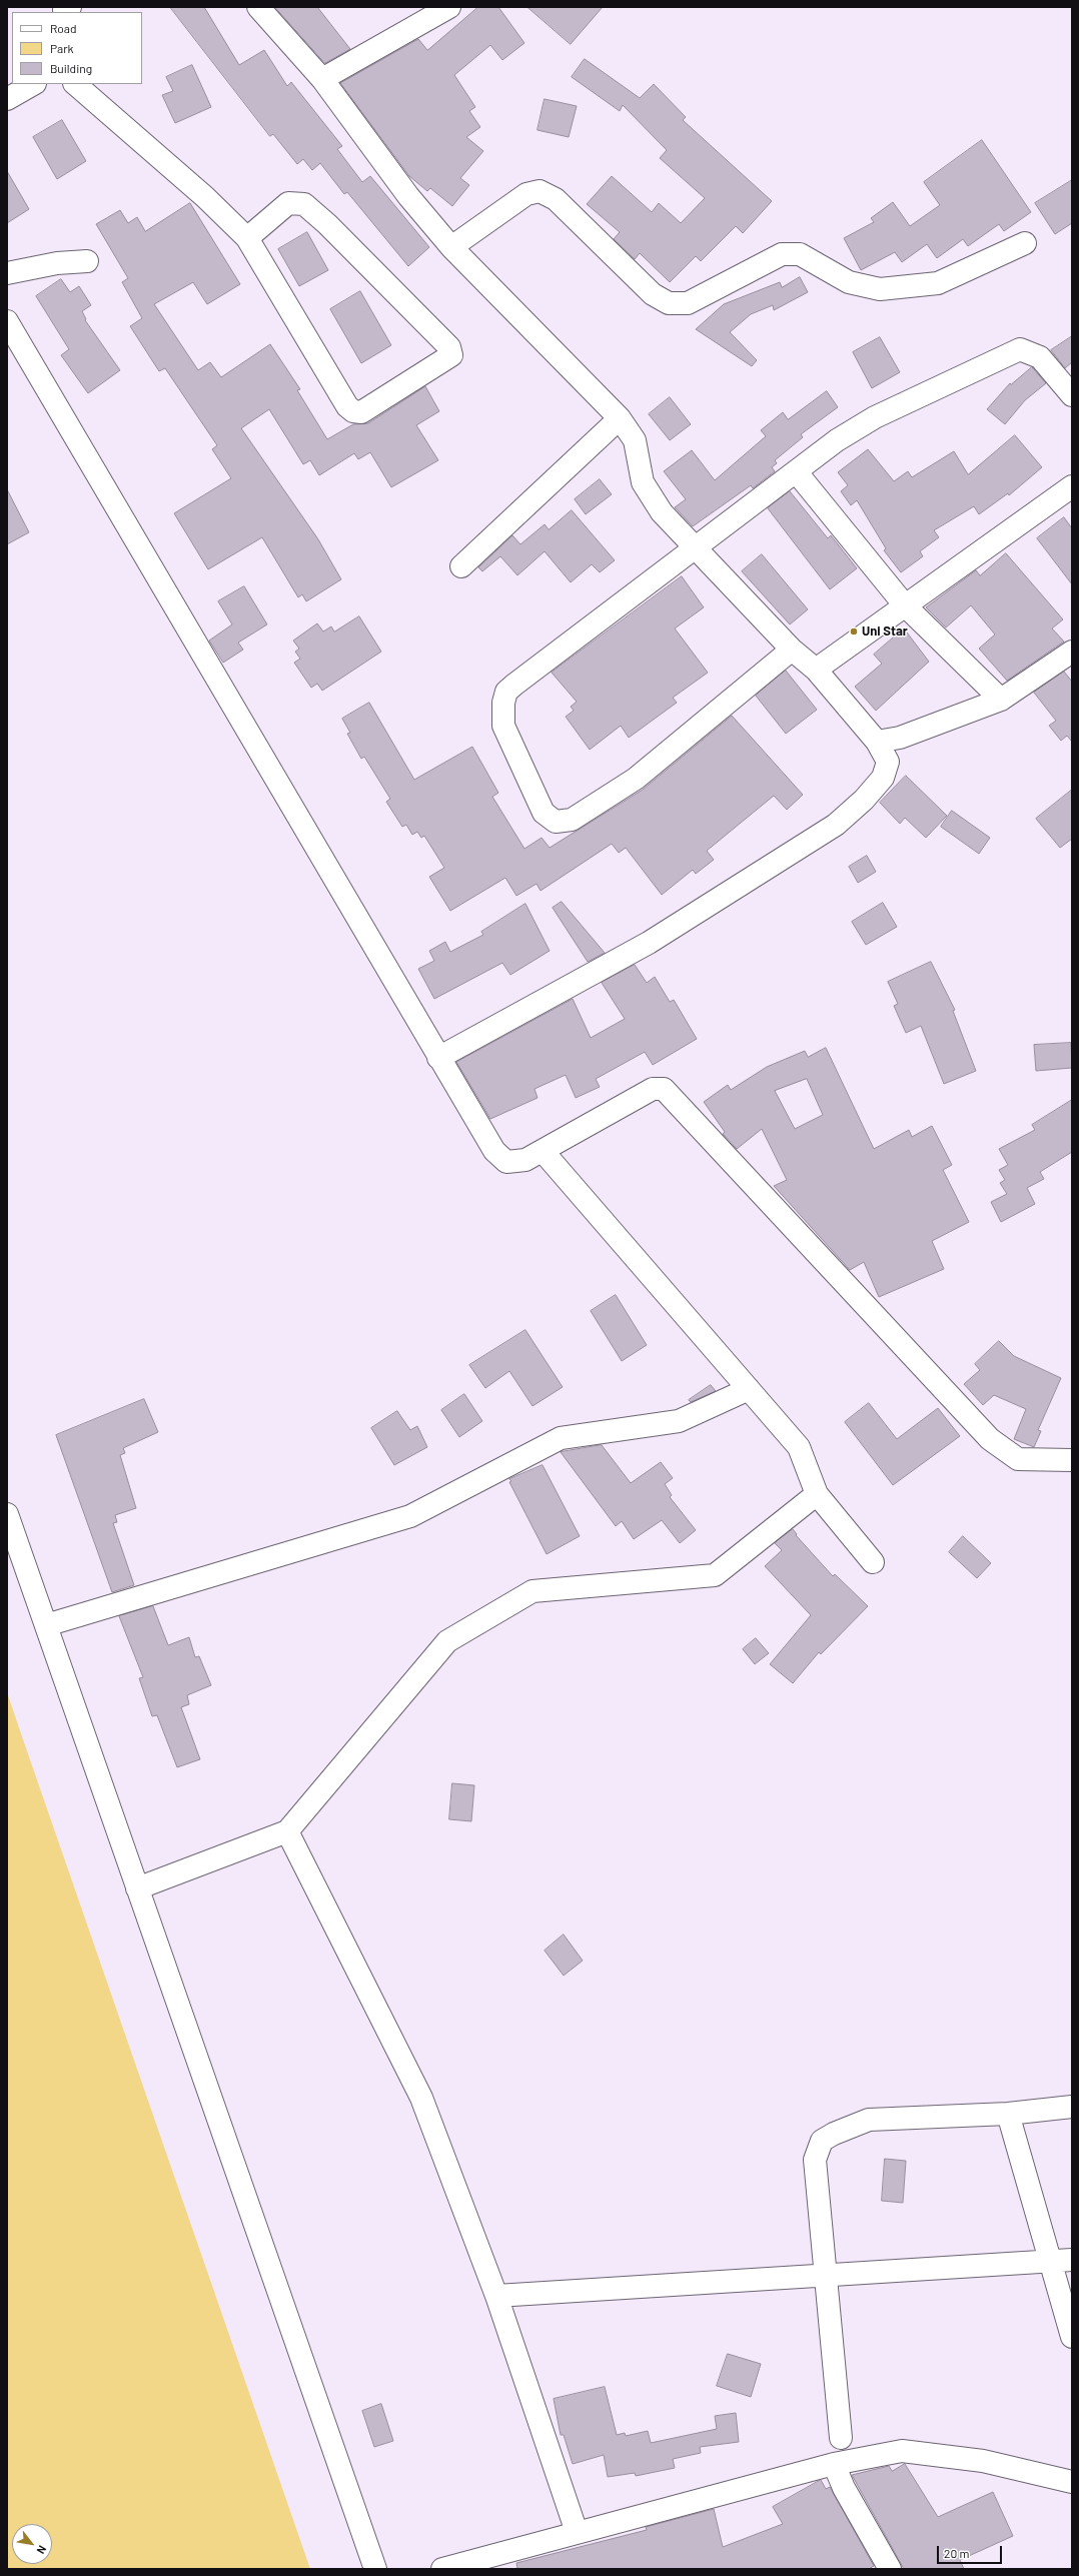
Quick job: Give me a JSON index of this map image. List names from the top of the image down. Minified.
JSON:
{"places":["Uni Star"],"legend":["Road","Park","Building"],"scale_bar":"20 m","north":"bottom right"}
